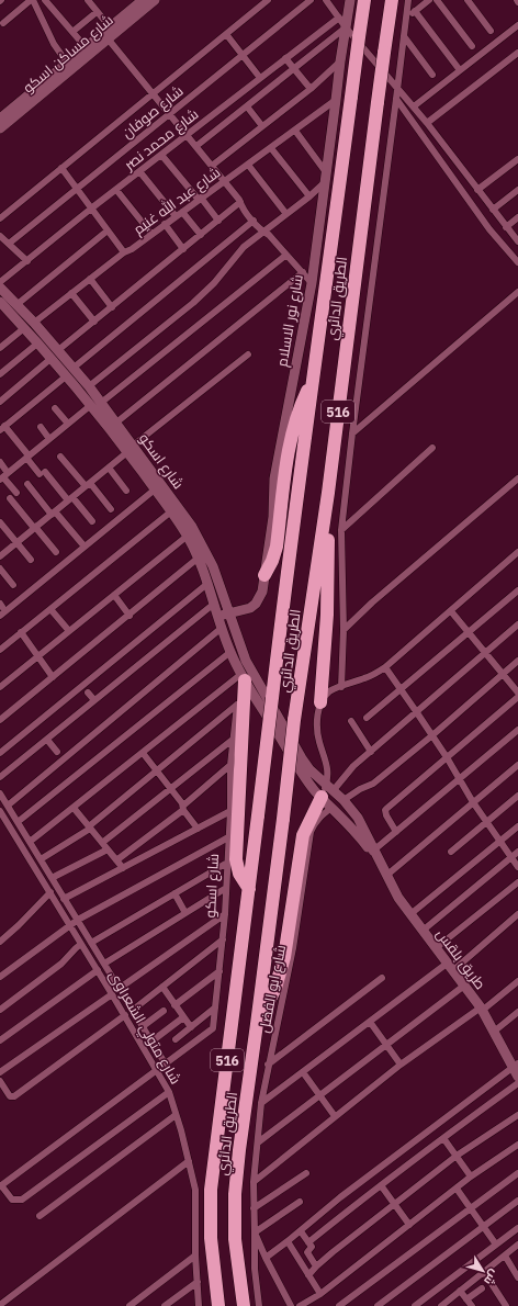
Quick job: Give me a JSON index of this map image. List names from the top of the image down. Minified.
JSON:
{"streets":{"highway":["الطريق الدائري","516"],"main road":["شارع مساكن اسكو","شارع نور الاسلام","شارع اسكو","طريق بلقس"],"street":["شارع صوفان","شارع محمد نصر","شارع عبد الله غنيم","شارع ابو الفضل","شارع متولي الشعراوى"]},"crossings":[["شارع عبد الله غنيم","شارع نور الاسلام"],["شارع عبد الله غنيم","شارع اسكو"],["شارع نور الاسلام","شارع اسكو"],["شارع اسكو","شارع متولي الشعراوى"]],"north":"bottom right"}
